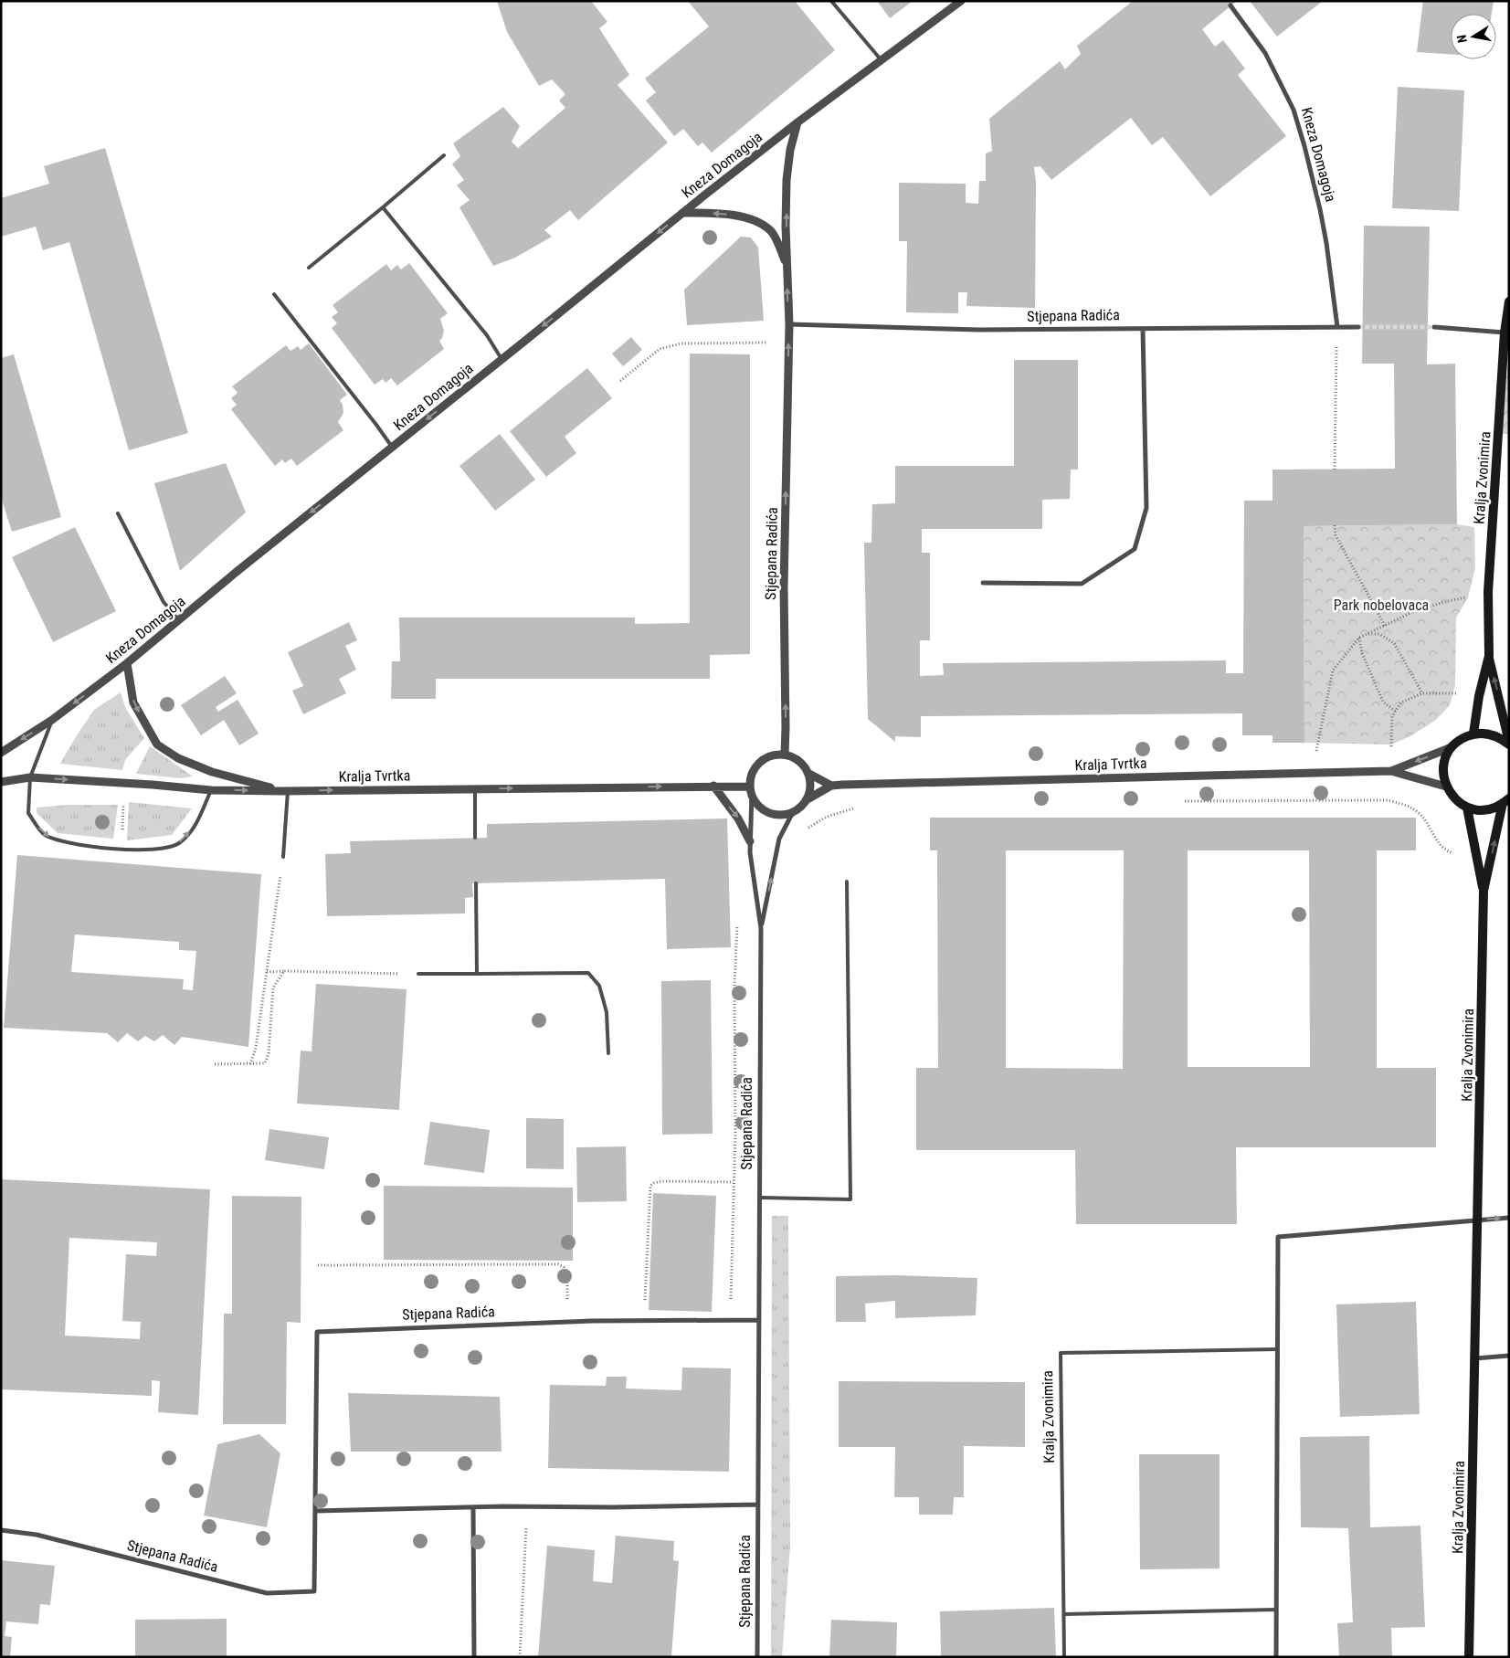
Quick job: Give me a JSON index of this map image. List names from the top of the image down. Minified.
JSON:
{"streets":{"main road":["Kralja Zvonimira"],"street":["Kneza Domagoja","Stjepana Radića","Kralja Tvrtka"]},"crossings":[["Kneza Domagoja","Stjepana Radića"],["Stjepana Radića","Kralja Tvrtka"]],"one_way":["Kneza Domagoja","Kralja Tvrtka"],"parks":["Park nobelovaca"],"north":"left"}
